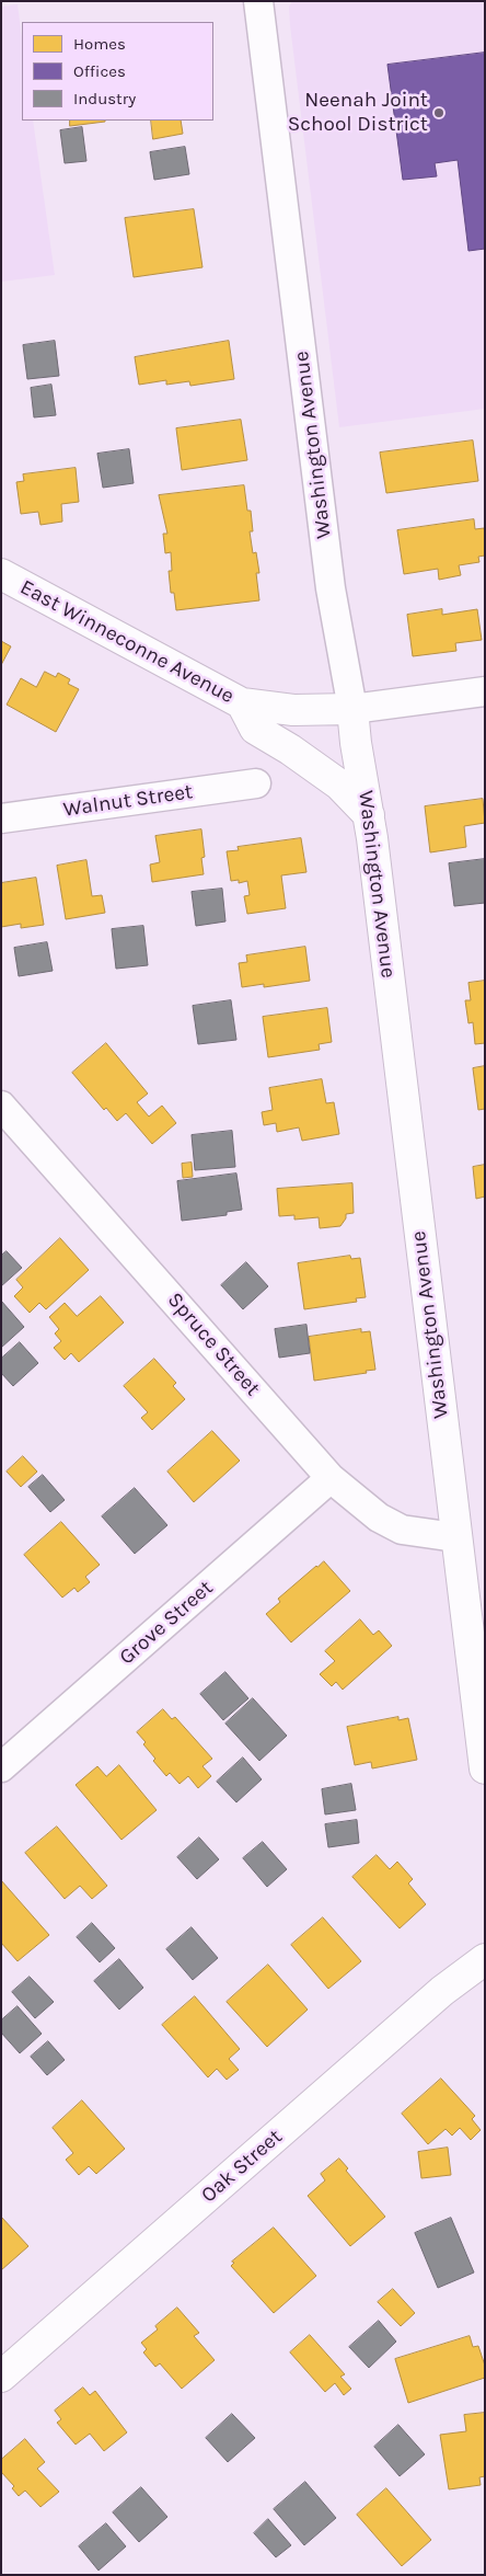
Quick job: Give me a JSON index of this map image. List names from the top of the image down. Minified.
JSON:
{"streets":{"main road":["Washington Avenue","East Winneconne Avenue","Oak Street"],"street":["Walnut Street","Spruce Street","Grove Street"]},"crossings":[["Washington Avenue","East Winneconne Avenue"],["Washington Avenue","Spruce Street"],["Spruce Street","Grove Street"]],"places":["Neenah Joint School District"],"legend":["Homes","Offices","Industry"]}
